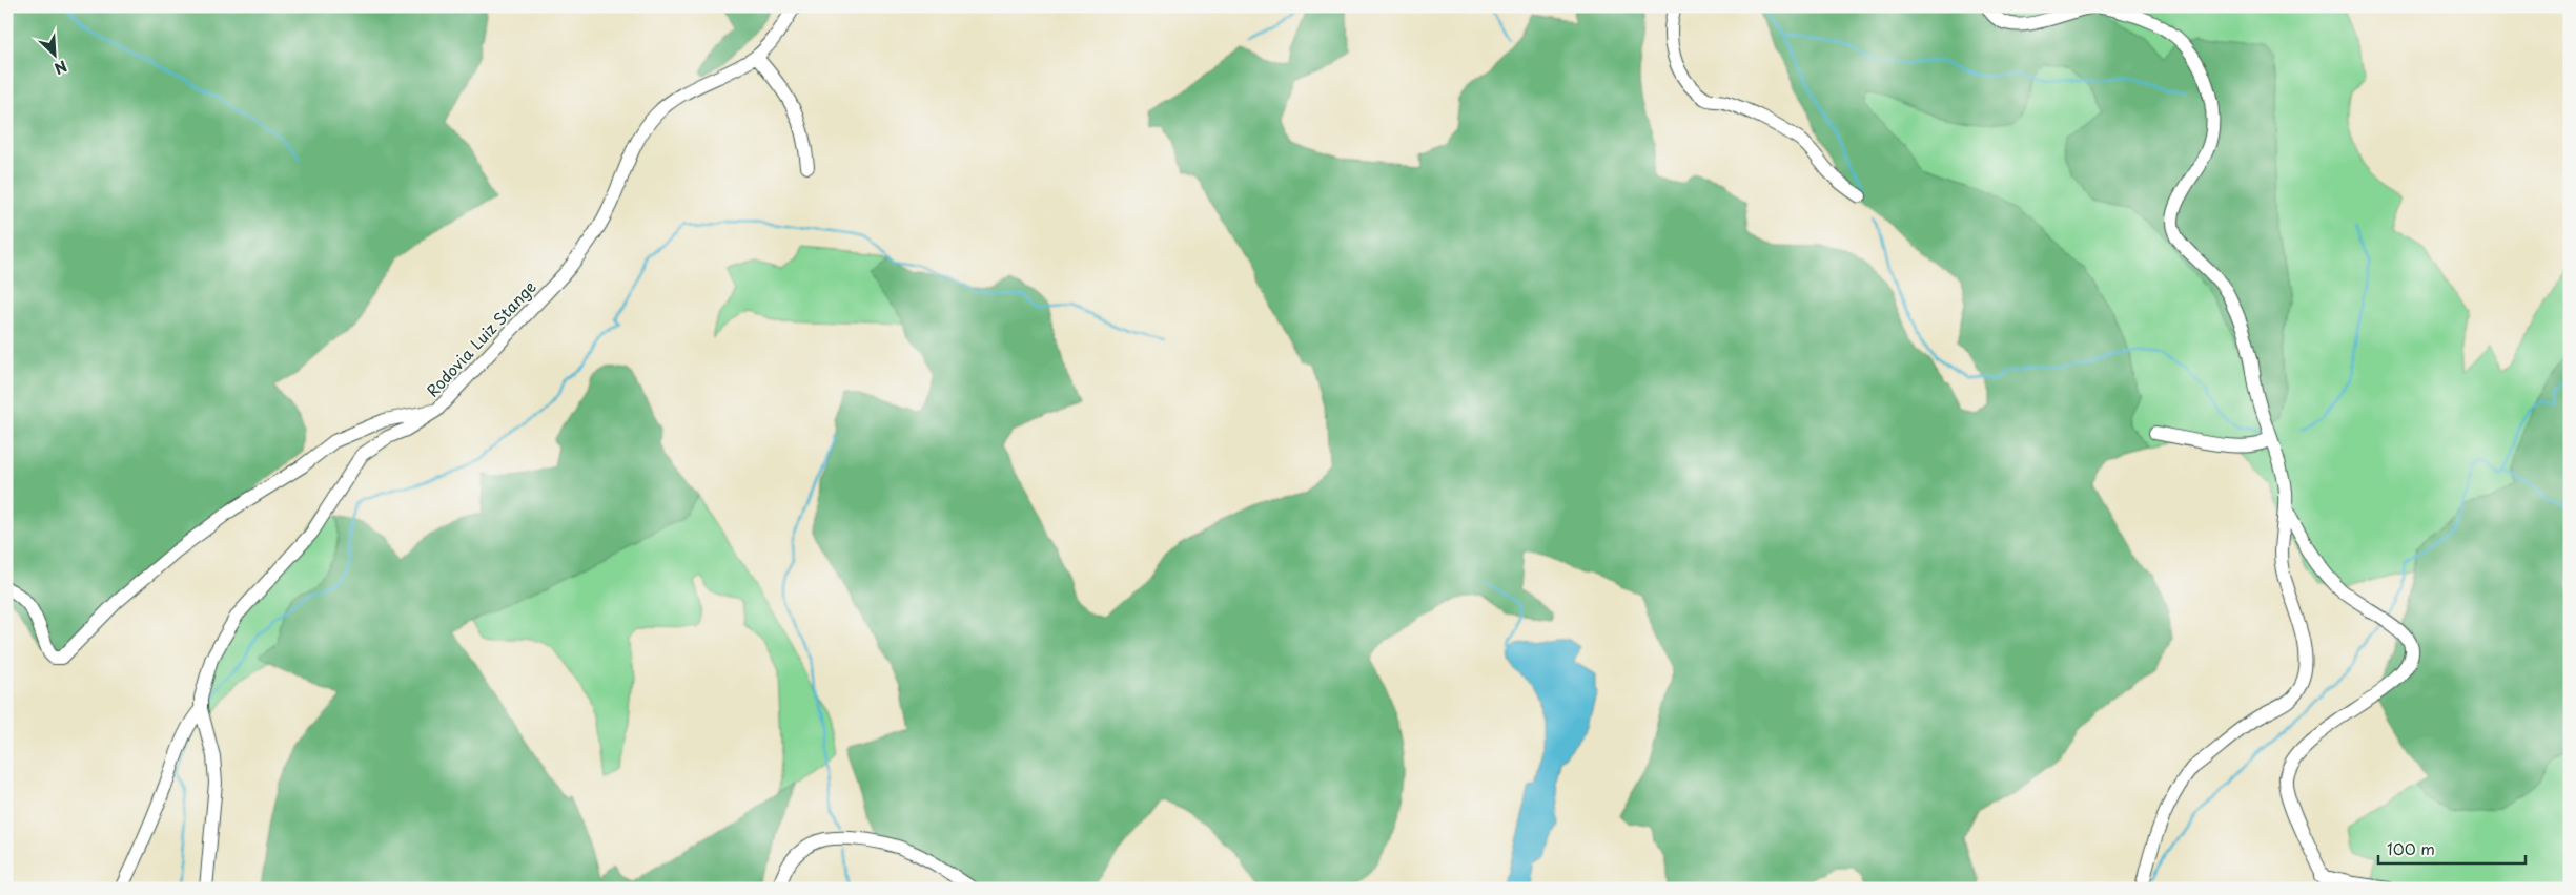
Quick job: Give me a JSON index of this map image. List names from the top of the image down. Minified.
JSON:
{"streets":{"street":["Rodovia Luiz Stange"]},"scale_bar":"100 m","north":"bottom right"}
